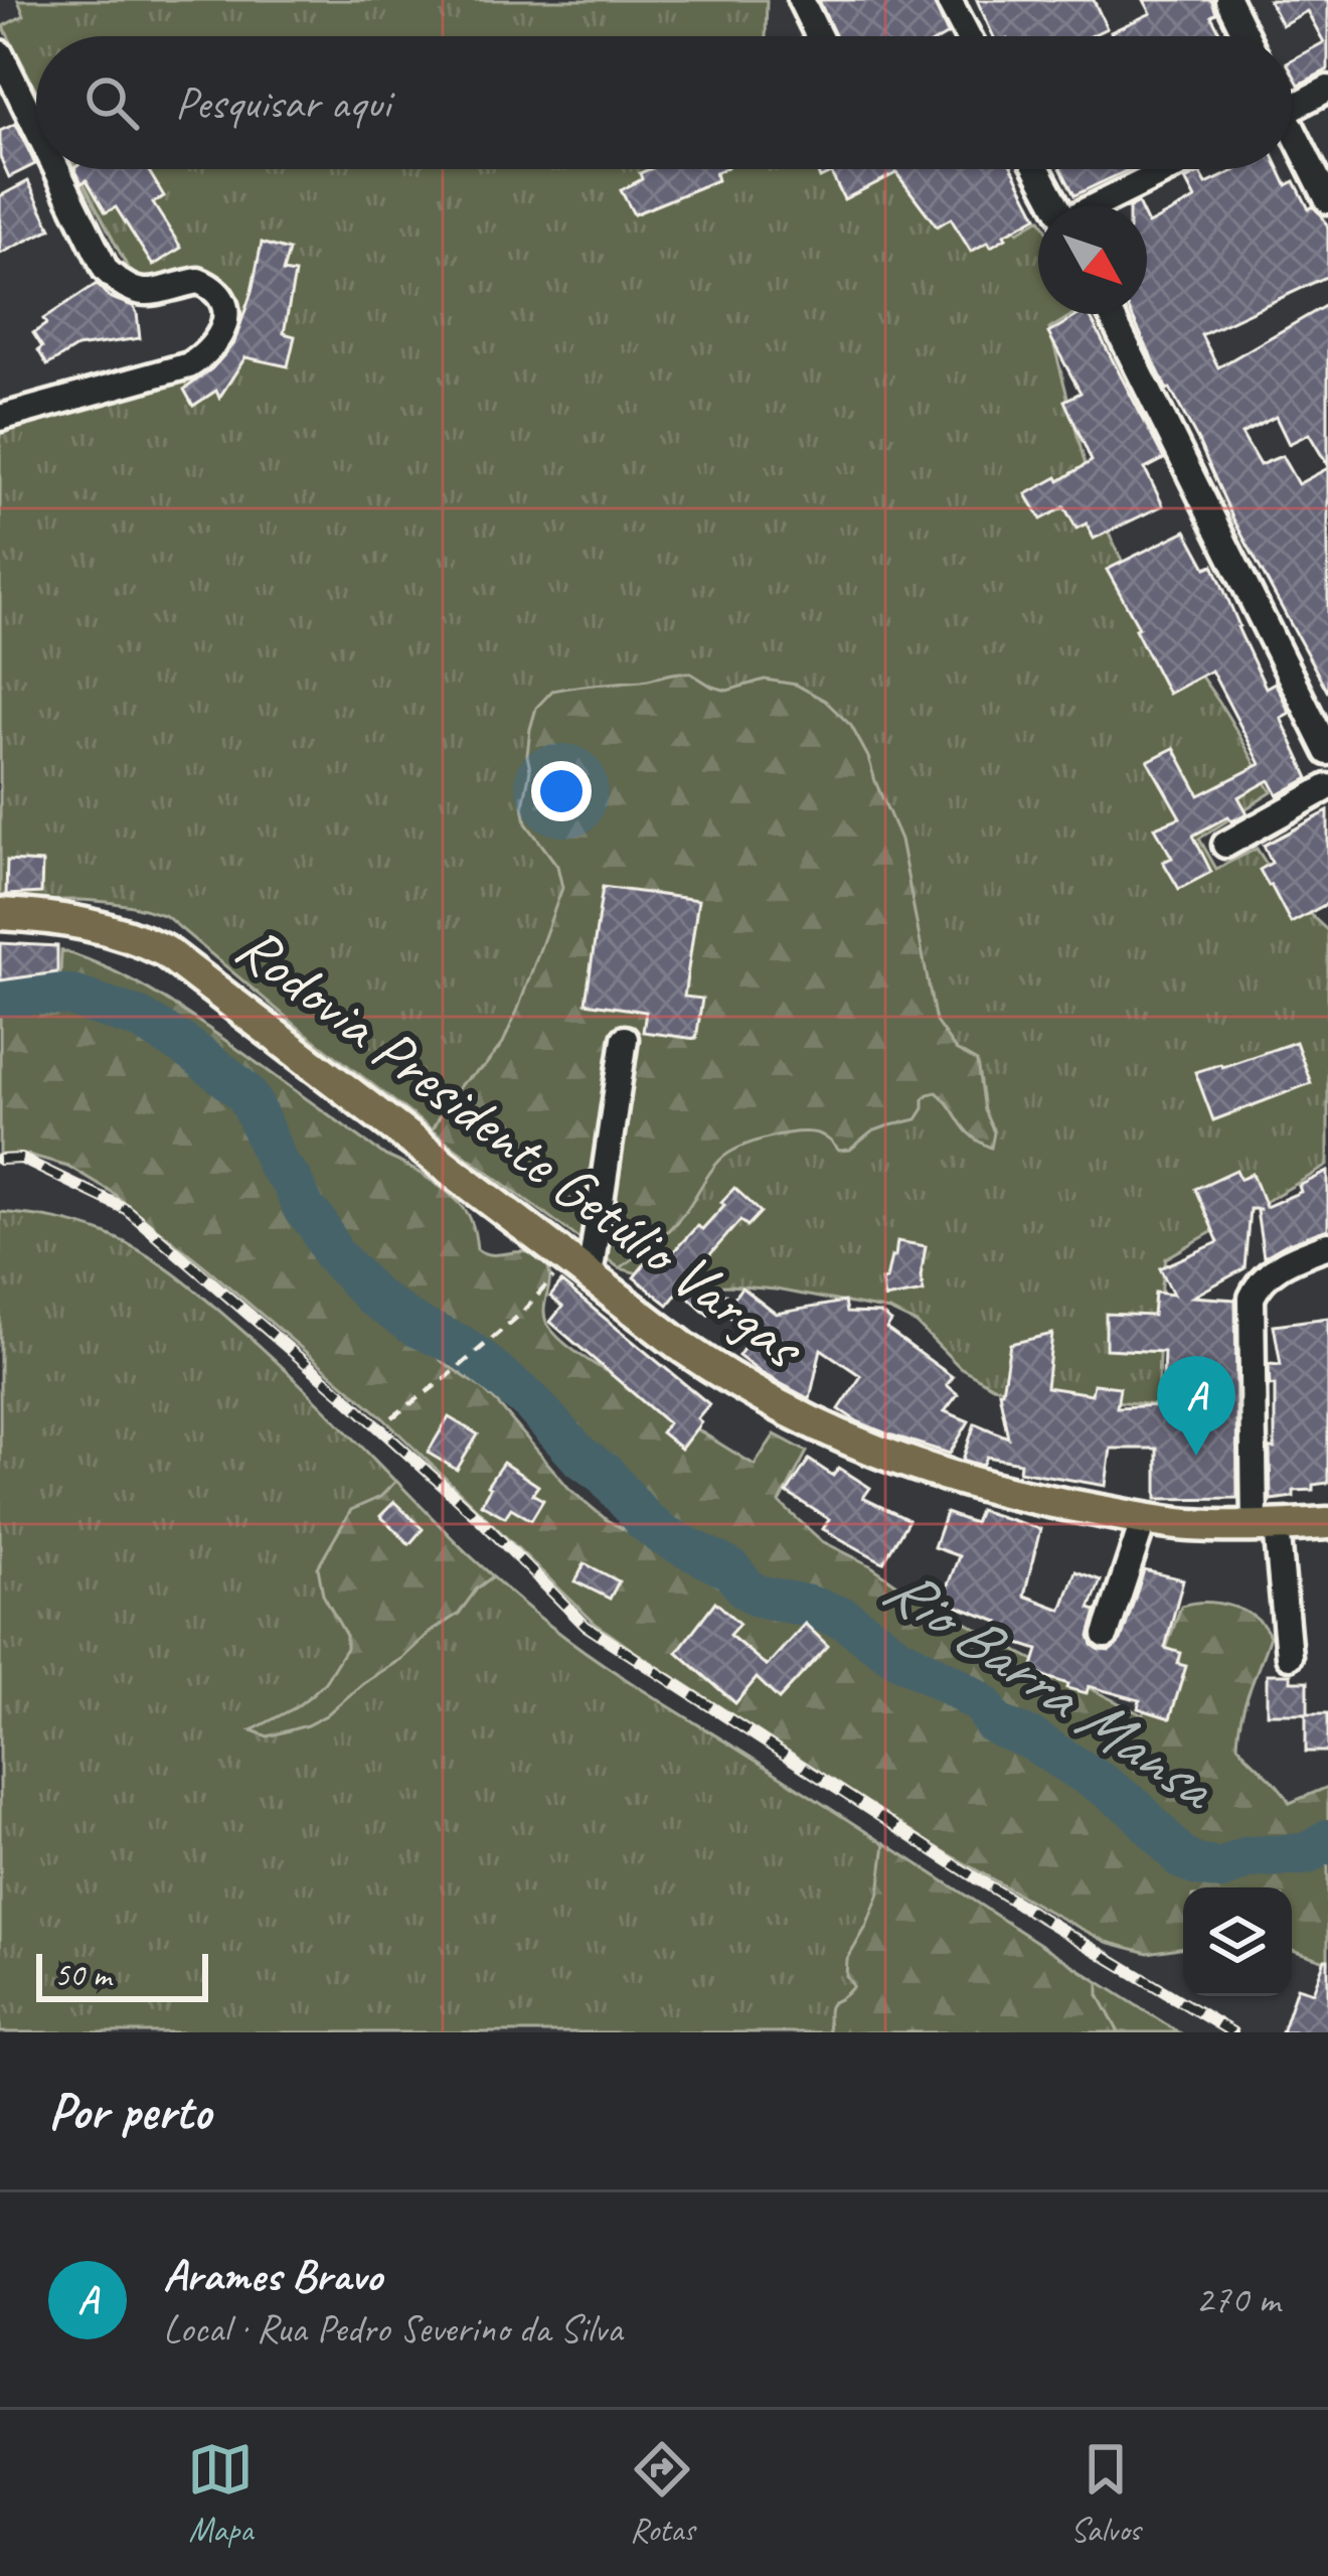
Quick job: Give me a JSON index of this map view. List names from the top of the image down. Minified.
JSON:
{"streets":{"main road":["Rodovia Presidente Getúlio Vargas"]},"water":["Rio Barra Mansa"],"scale_bar":"50 m","north":"bottom right","page":{"search":"Pesquisar aqui","pins":"A","scale":"50 m","heading":"Por perto","list":[{"mark":"A","name":"Arames Bravo","note":"Local · Rua Pedro Severino da Silva","value":"270 m"}],"nav":["Mapa","Rotas","Salvos"]}}
